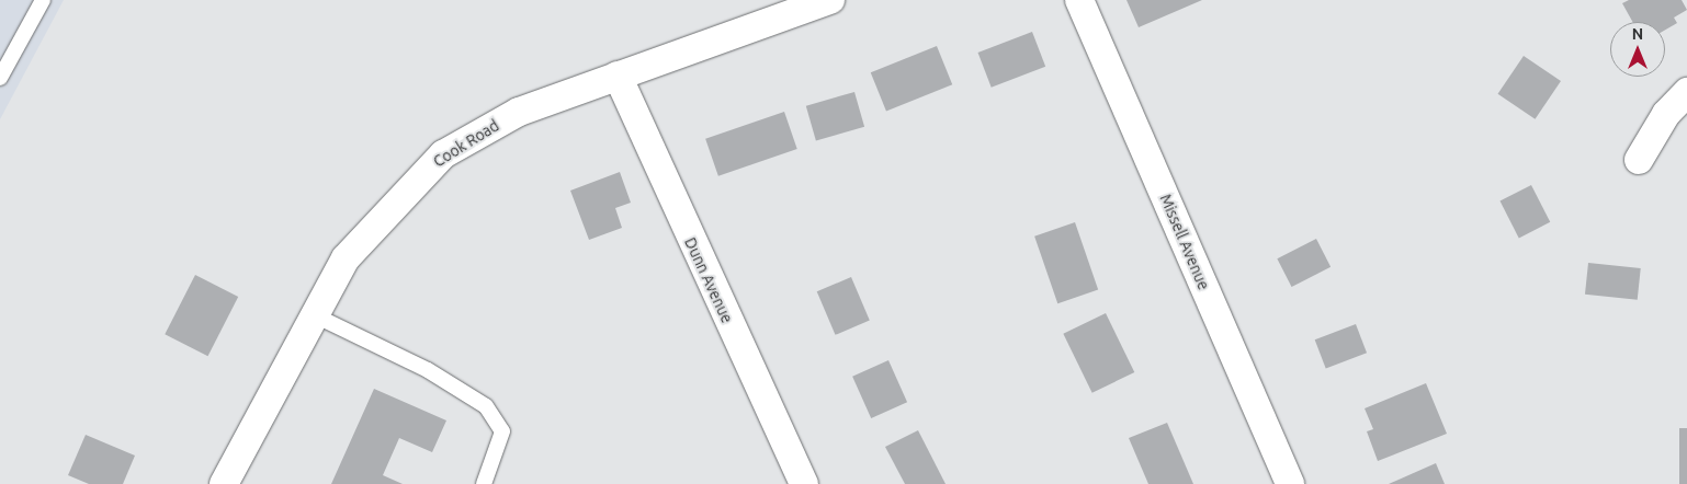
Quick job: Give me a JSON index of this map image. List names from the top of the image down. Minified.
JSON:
{"streets":{"street":["Cook Road","Missell Avenue","Dunn Avenue"]},"crossings":[["Cook Road","Dunn Avenue"]],"north":"top"}
